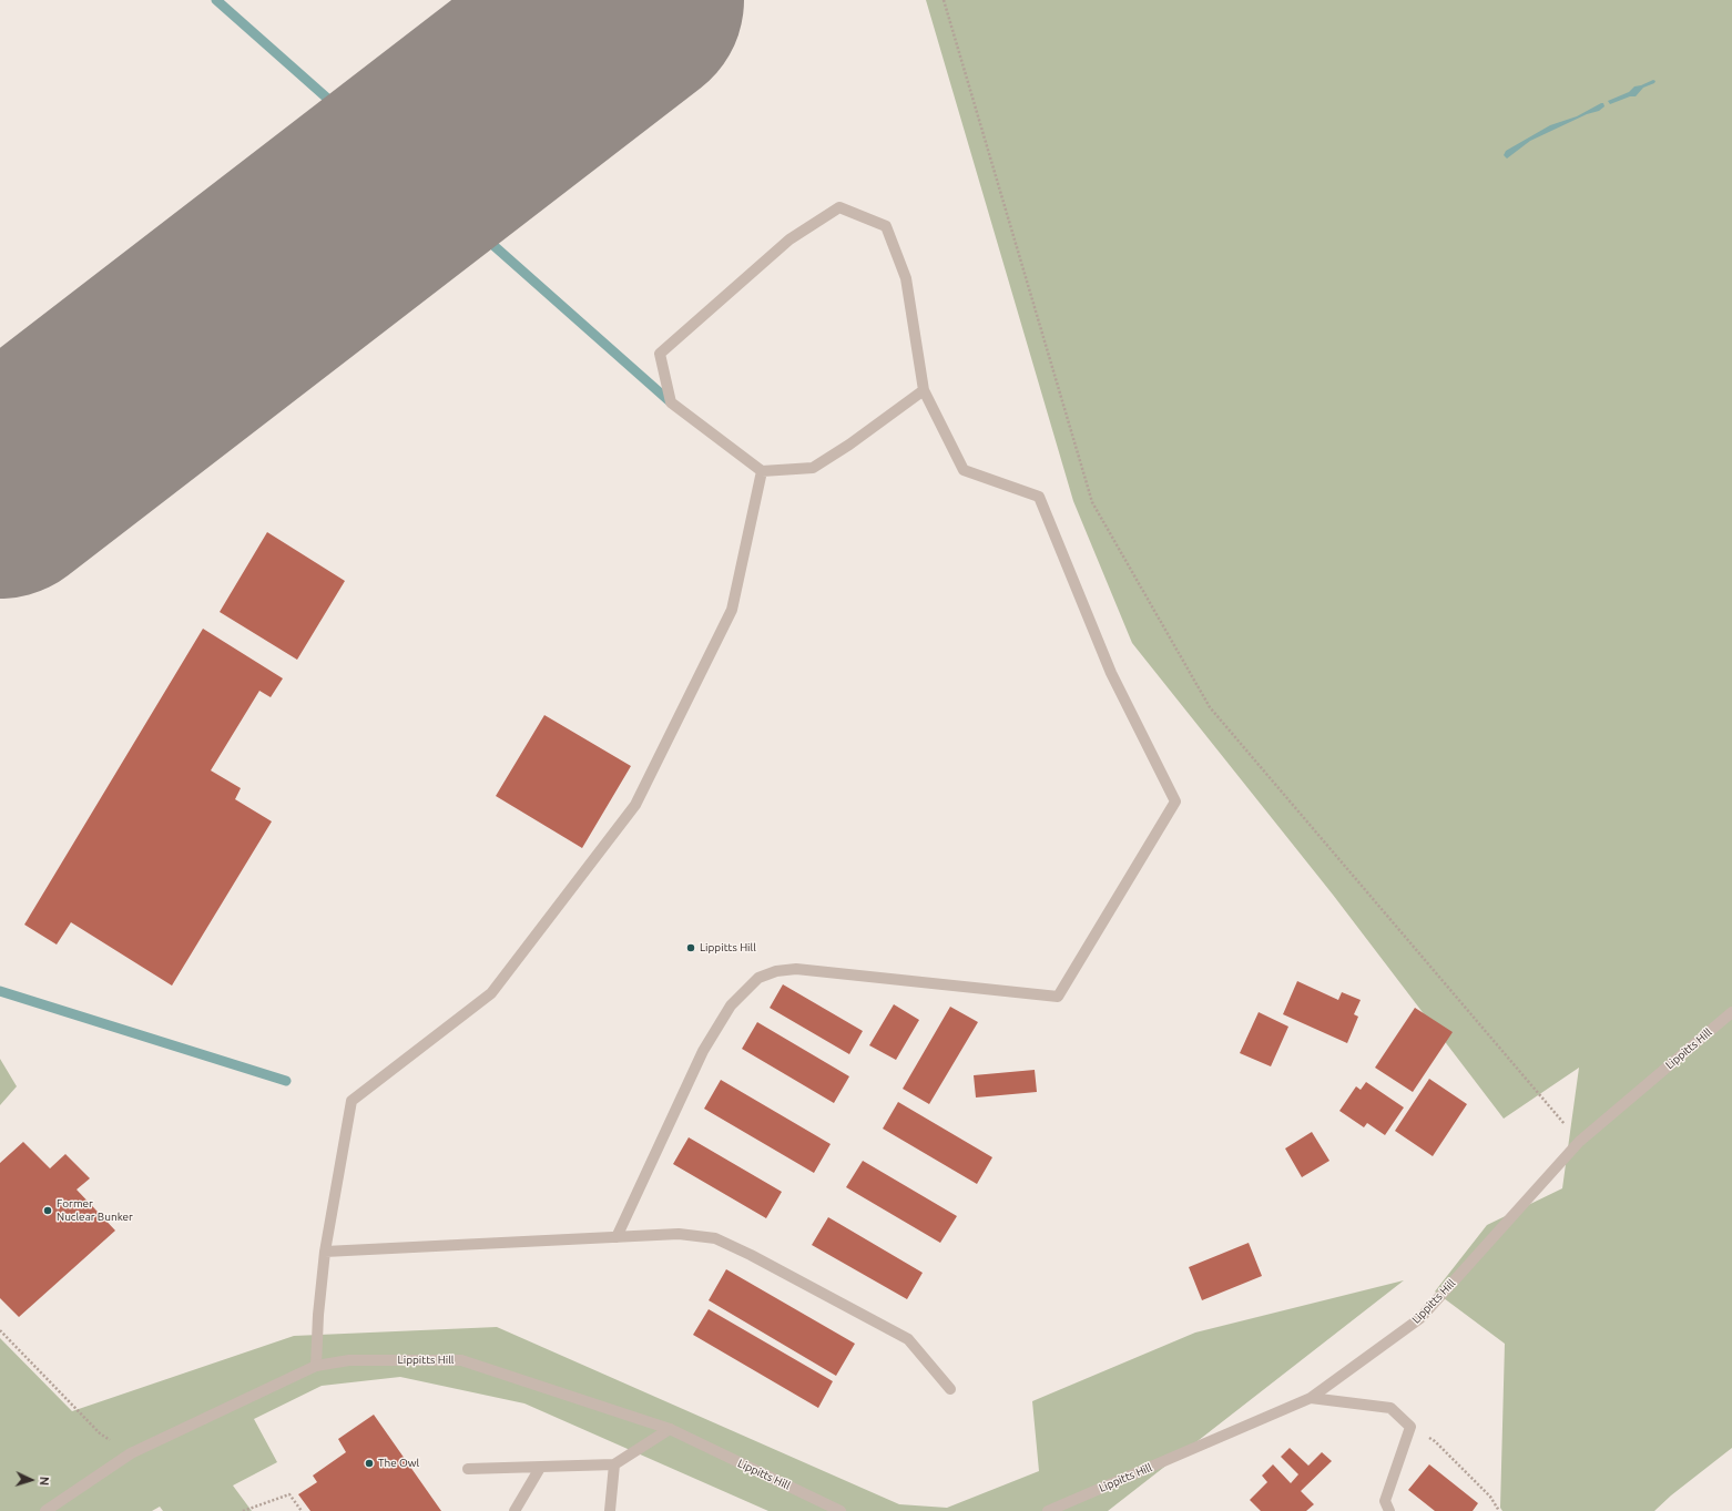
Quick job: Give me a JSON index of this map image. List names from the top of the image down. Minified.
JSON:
{"streets":{"street":["Lippitts Hill"]},"places":["Lippitts Hill","Former Nuclear Bunker","The Owl"],"north":"right"}
